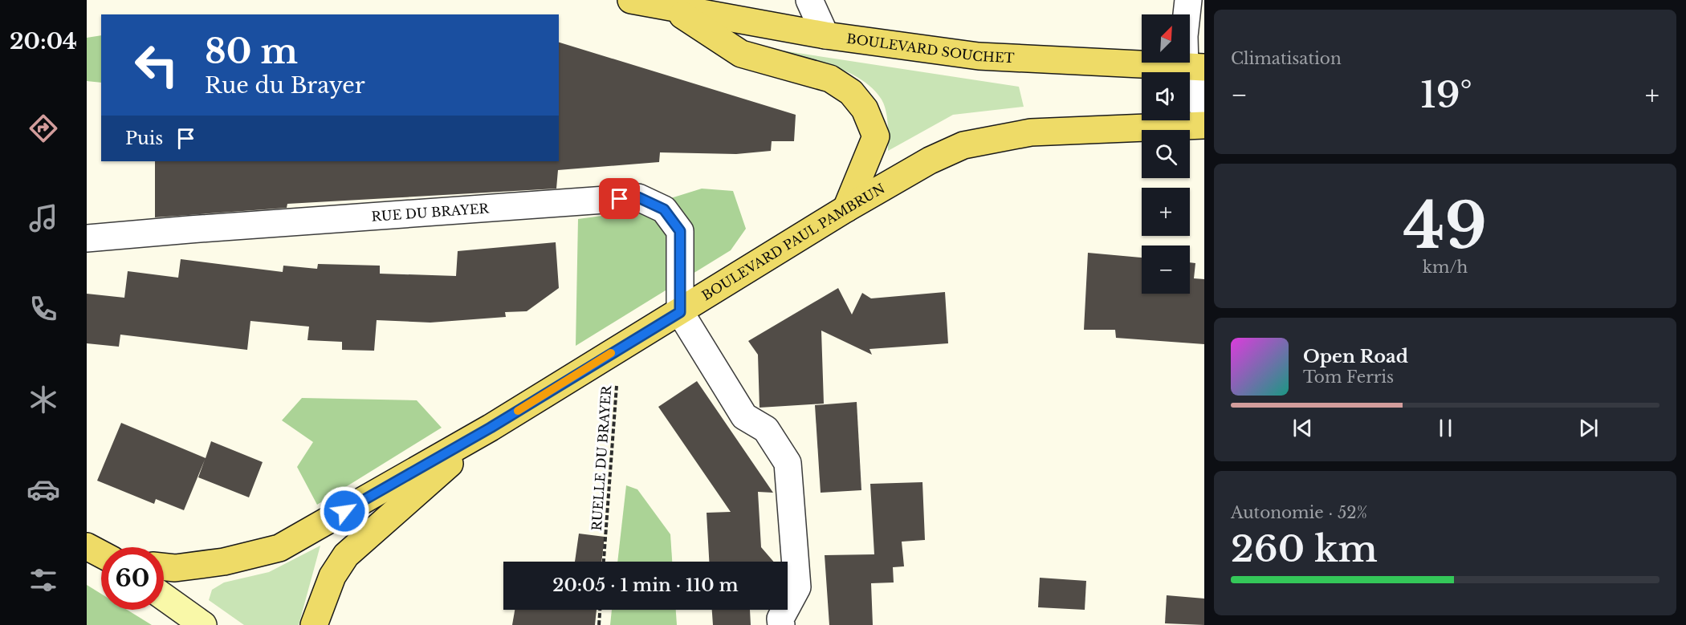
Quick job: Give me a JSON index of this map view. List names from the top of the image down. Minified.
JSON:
{"streets":{"main road":["BOULEVARD SOUCHET","BOULEVARD PAUL PAMBRUN"],"street":["RUE DU BRAYER"],"path":["RUELLE DU BRAYER"]},"crossings":[["RUE DU BRAYER","BOULEVARD PAUL PAMBRUN"],["BOULEVARD PAUL PAMBRUN","RUELLE DU BRAYER"]],"north":"top right","page":{"tabs":"20:04","tile":["Climatisation",["49","km/h"],["Autonomie · 52%","260 km"]],"map_buttons":["+","−"],"turn":["80 m","Rue du Brayer"],"heat":["−","19°","+"],"then":"Puis","song":["Open Road","Tom Ferris"],"limit":"60","trip":"20:05 · 1 min · 110 m"}}
